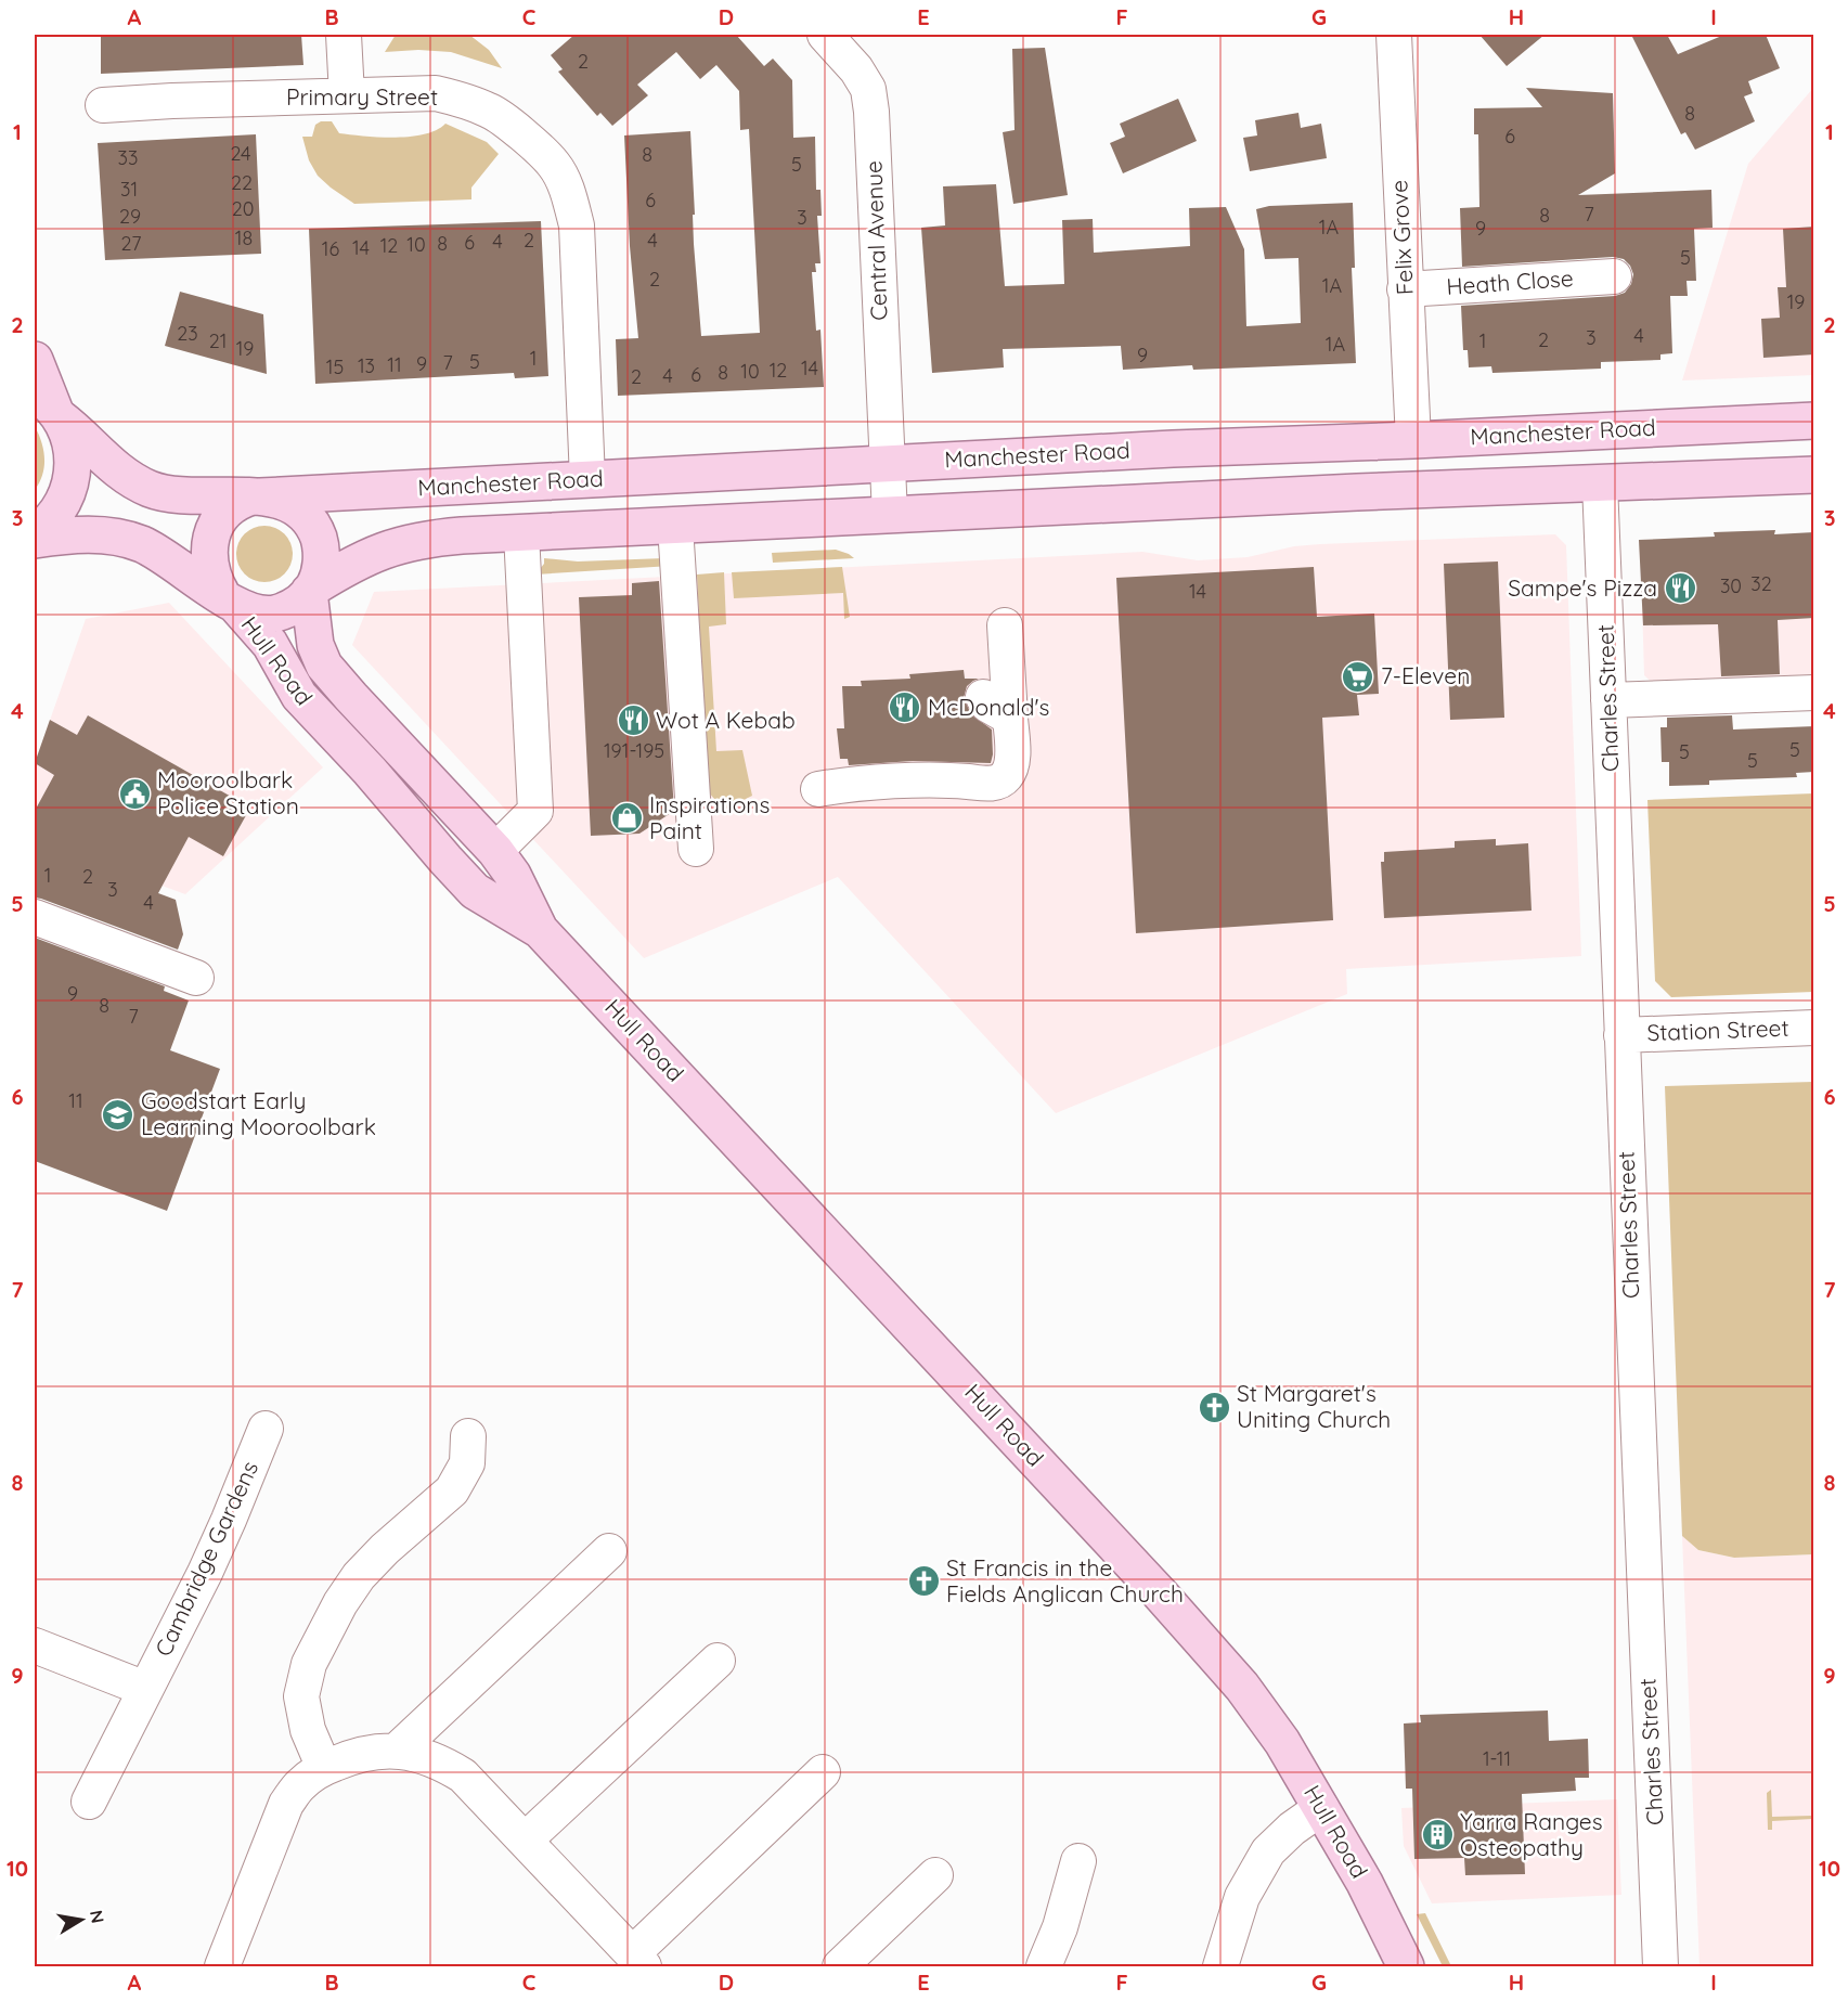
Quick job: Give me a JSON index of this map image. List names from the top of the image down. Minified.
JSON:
{"streets":{"main road":["Manchester Road","Hull Road"],"street":["Primary Street","Felix Grove","Central Avenue","Heath Close","Charles Street","Station Street","Cambridge Gardens"]},"crossings":[["Primary Street","Manchester Road"],["Felix Grove","Heath Close"],["Felix Grove","Manchester Road"],["Central Avenue","Manchester Road"],["Manchester Road","Hull Road"],["Charles Street","Station Street"]],"places":{"restaurant":["Sampe's Pizza","McDonald's","Wot A Kebab"],"supermarket":["7-Eleven"],"public building":["Mooroolbark Police Station"],"shop":["Inspirations Paint"],"school or university":["Goodstart Early Learning Mooroolbark"],"church":["St Margaret's Uniting Church","St Francis in the Fields Anglican Church"],"building":["Yarra Ranges Osteopathy"]},"house_numbers":["2","8","6","24","8","33","5","22","31","6","20","7","8","29","3","1A","9","18","2","4","4","6","27","8","10","12","14","16","5","2","1A","19","23","4","3","2","21","1","1A","19","9","1","5","7","9","11","13","15","14","12","10","8","6","4","2","32","30","14","5","191-195","5","5","1","2","3","4","9","8","7","11","1-11"],"north":"right","grid":{"columns":["A","B","C","D","E","F","G","H","I"],"rows":["1","2","3","4","5","6","7","8","9","10"]}}
